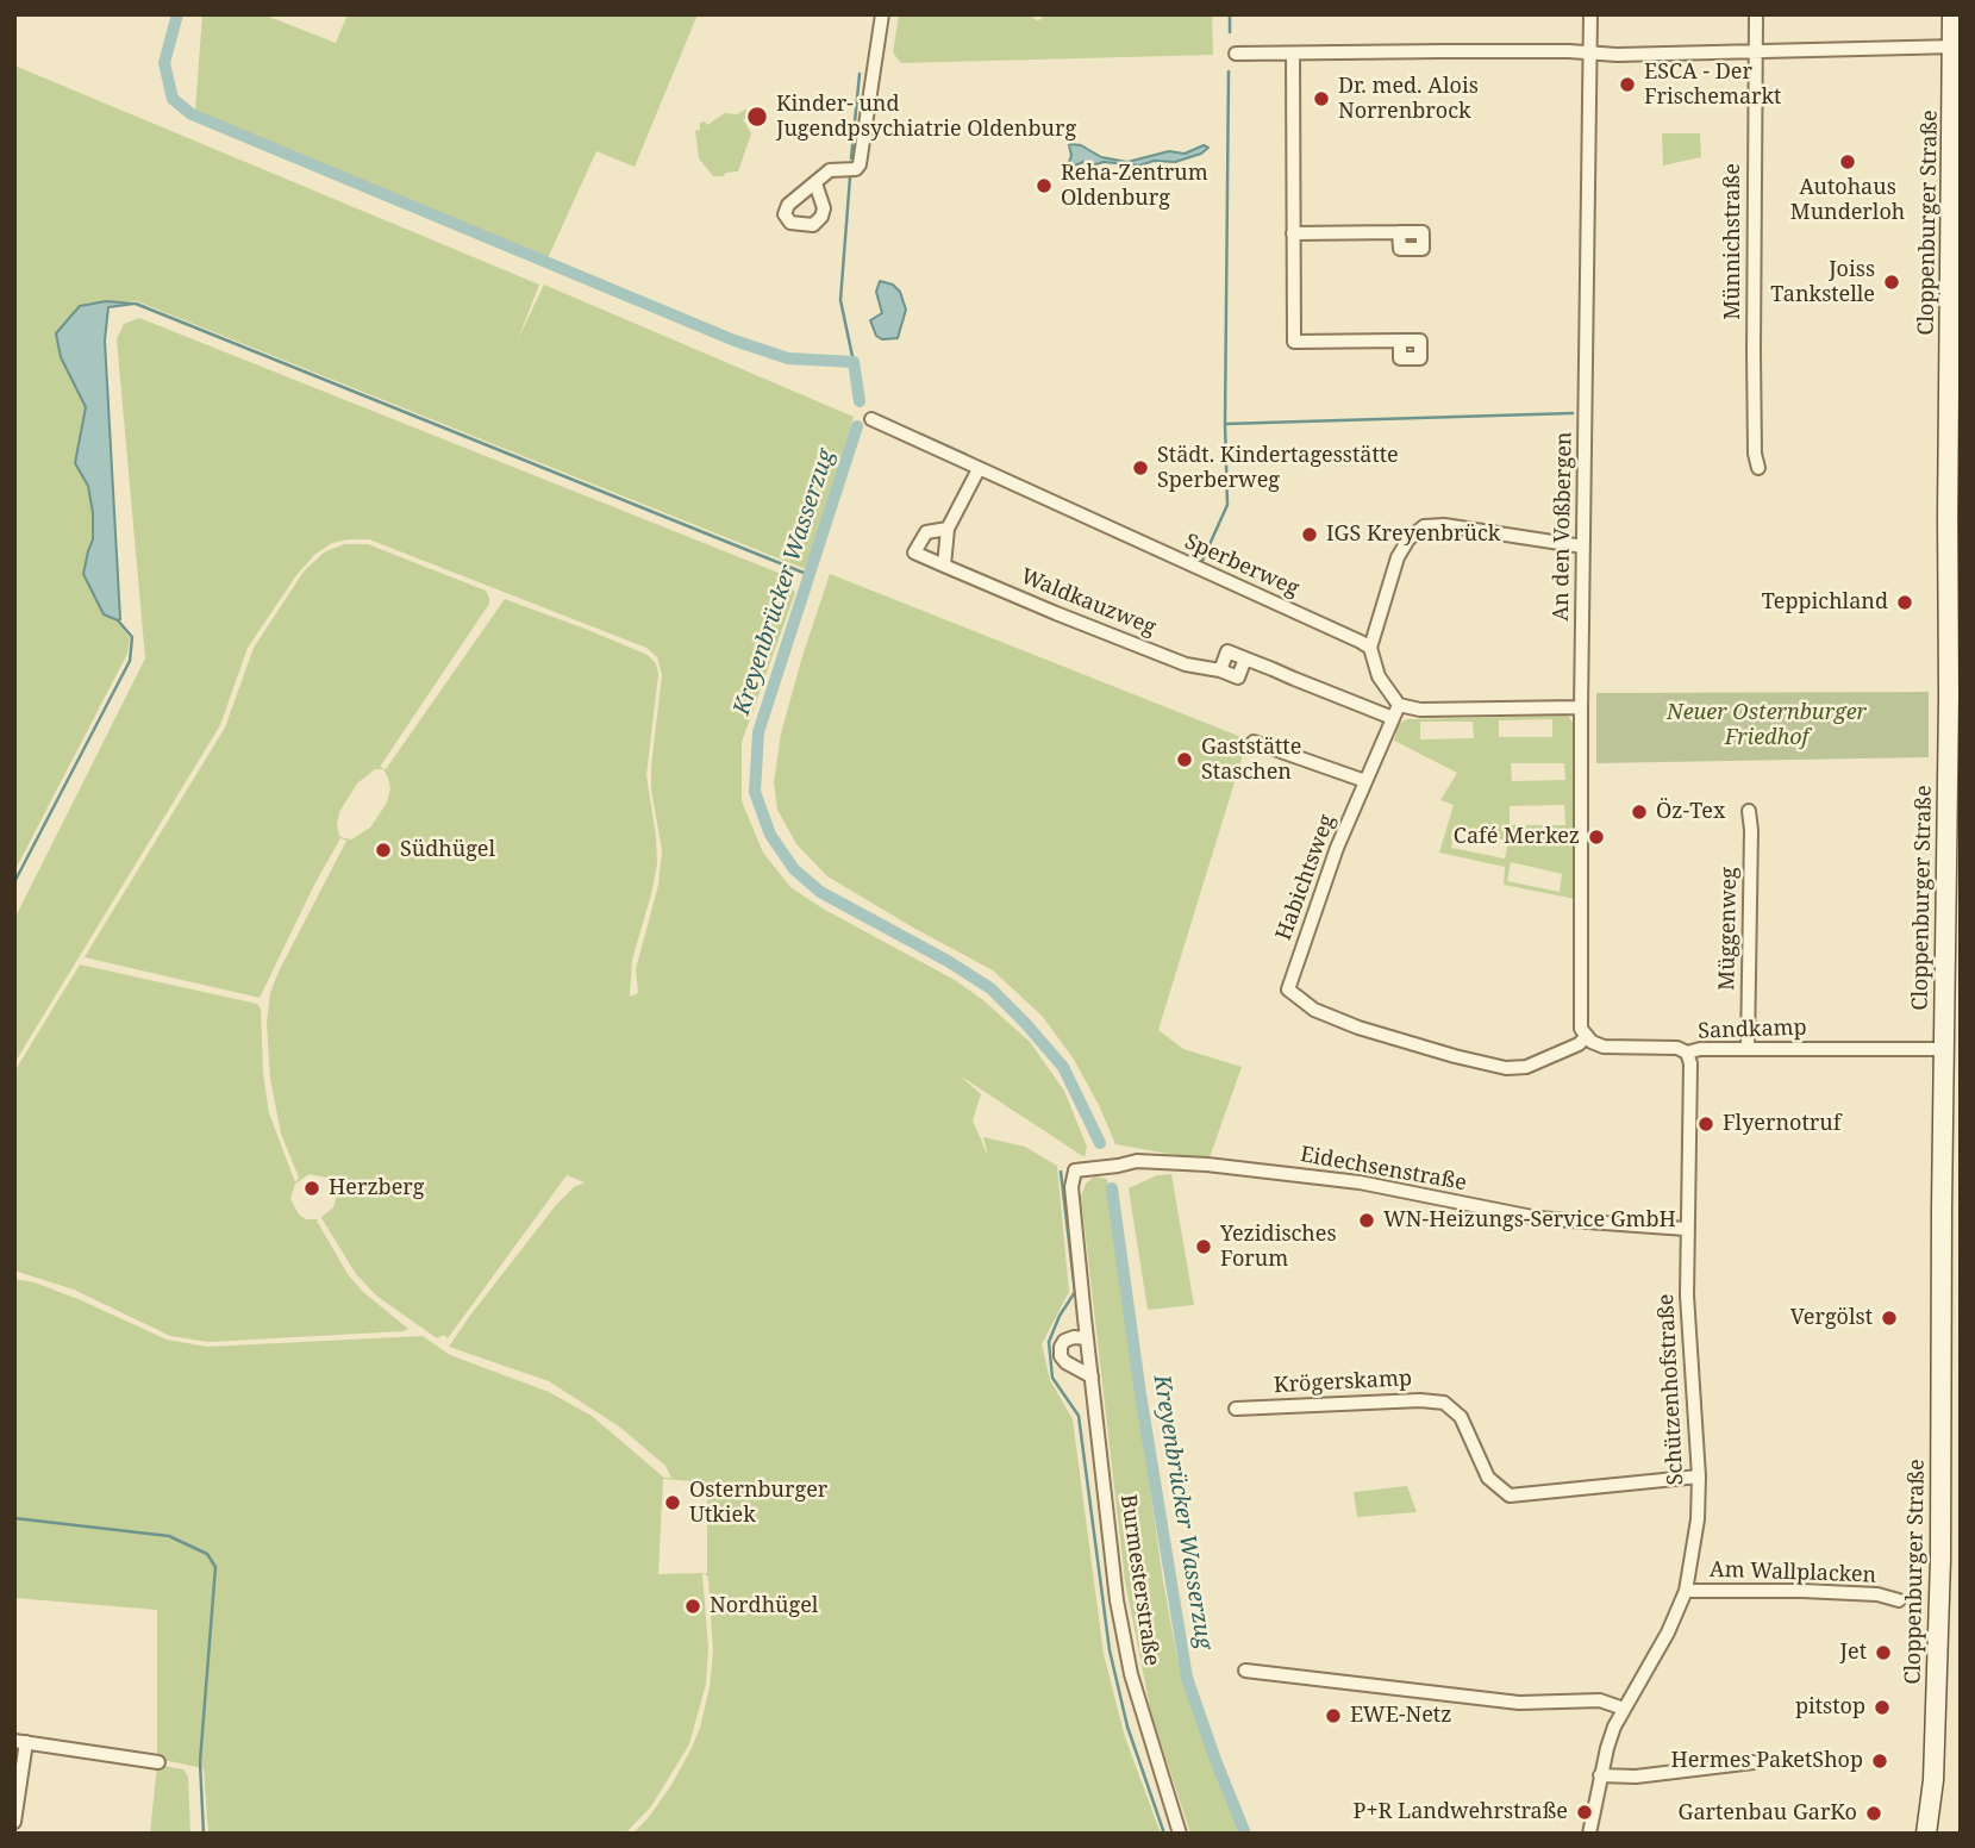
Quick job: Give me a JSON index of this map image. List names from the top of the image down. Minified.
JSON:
{"streets":{"main road":["Cloppenburger Straße"],"street":["Münnichstraße","An den Voßbergen","Sperberweg","Waldkauzweg","Habichtsweg","Müggenweg","Sandkamp","Eidechsenstraße","Krögerskamp","Schützenhofstraße","Am Wallplacken","Burmesterstraße"]},"crossings":[["Cloppenburger Straße","Sandkamp"],["An den Voßbergen","Habichtsweg"],["An den Voßbergen","Sandkamp"],["Sperberweg","Waldkauzweg"],["Habichtsweg","Sandkamp"],["Müggenweg","Sandkamp"],["Sandkamp","Schützenhofstraße"],["Eidechsenstraße","Schützenhofstraße"],["Eidechsenstraße","Burmesterstraße"],["Krögerskamp","Schützenhofstraße"],["Schützenhofstraße","Am Wallplacken"]],"water":["Kreyenbrücker Wasserzug"],"parks":["Neuer Osternburger Friedhof"],"places":["ESCA - Der Frischemarkt","Dr. med. Alois Norrenbrock","Kinder- und Jugendpsychiatrie Oldenburg","Autohaus Munderloh","Reha-Zentrum Oldenburg","Joiss Tankstelle","Städt. Kindertagesstätte Sperberweg","IGS Kreyenbrück","Teppichland","Gaststätte Staschen","Öz-Tex","Café Merkez","Südhügel","Flyernotruf","Herzberg","WN-Heizungs-Service GmbH","Yezidisches Forum","Vergölst","Osternburger Utkiek","Nordhügel","Jet","pitstop","EWE-Netz","Hermes PaketShop","P+R Landwehrstraße","Gartenbau GarKo"]}
